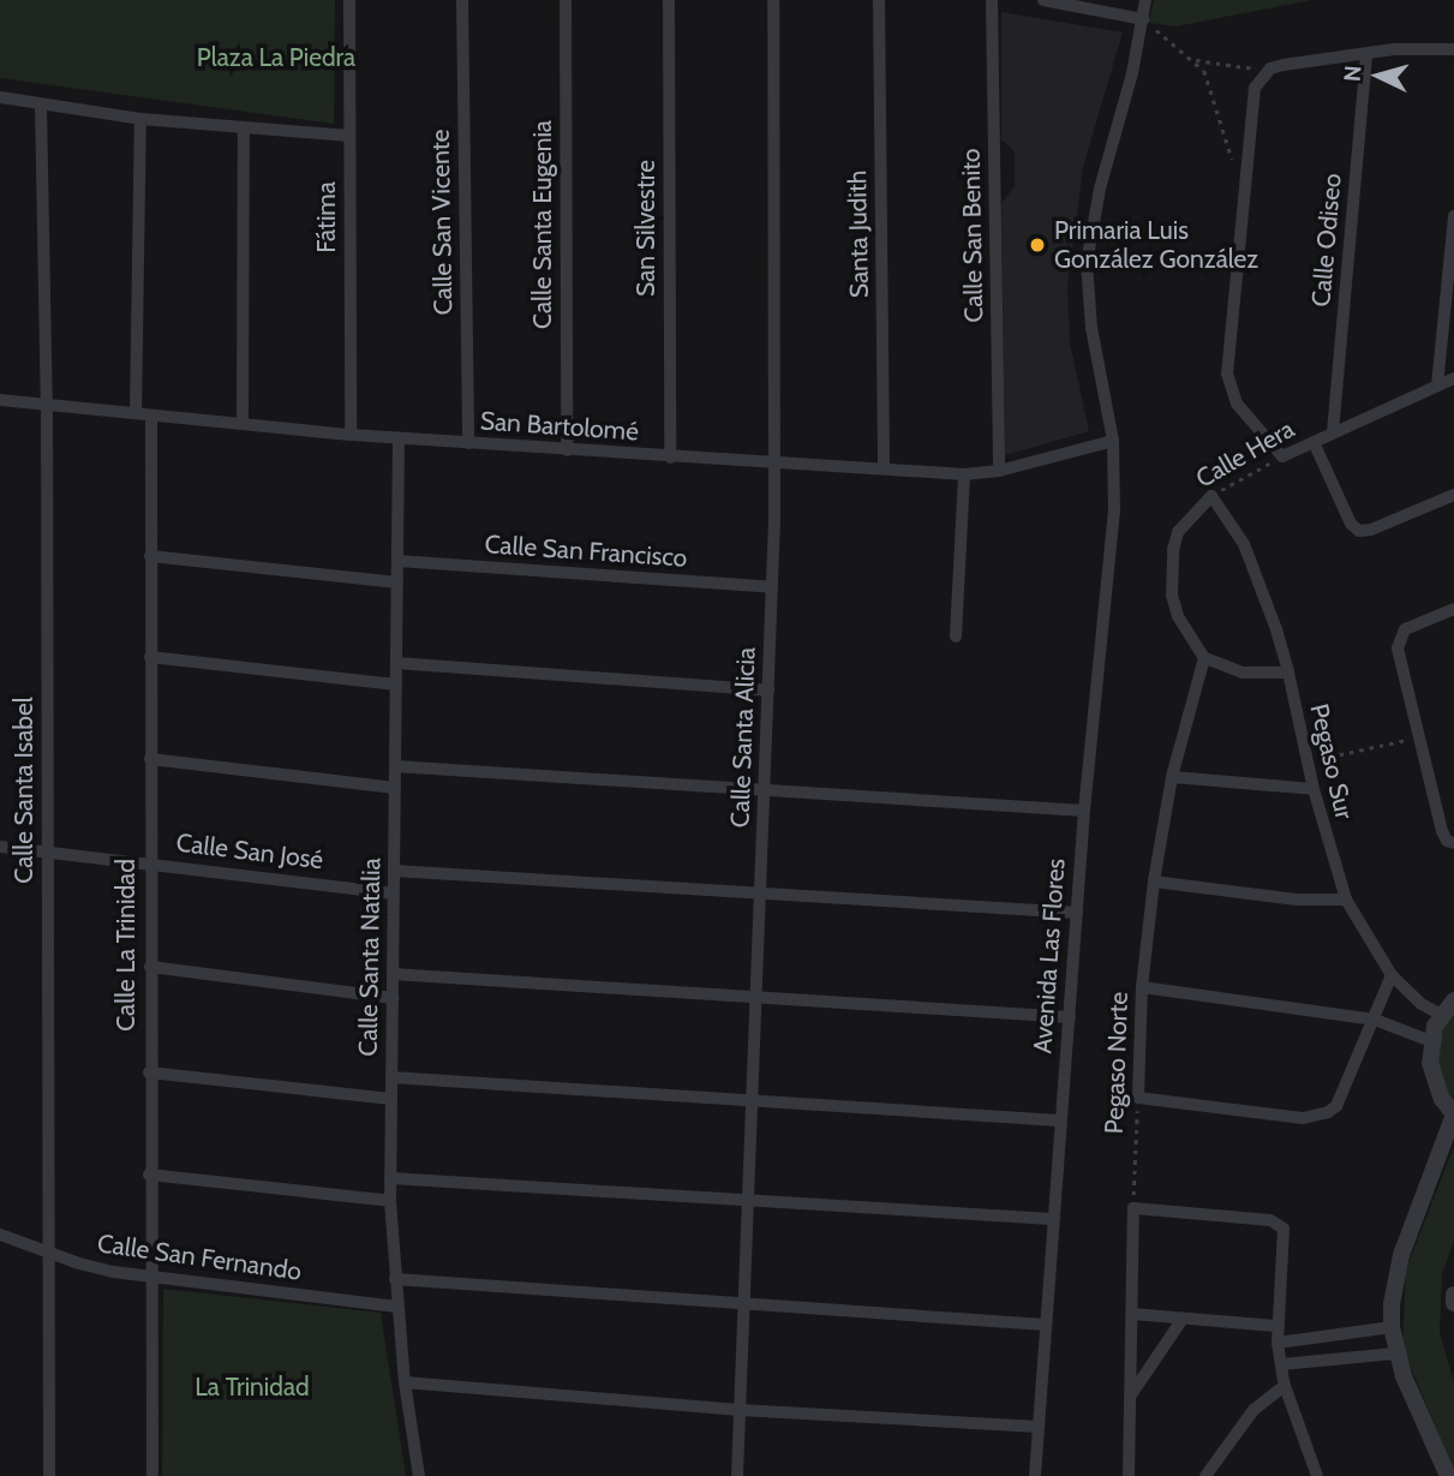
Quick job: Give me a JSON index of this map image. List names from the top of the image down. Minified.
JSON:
{"streets":{"street":["Fátima","Calle San Vicente","Calle Santa Eugenia","San Silvestre","Santa Judith","Calle San Benito","Calle Odiseo","San Bartolomé","Calle Hera","Calle San Francisco","Calle Santa Alicia","Pegaso Sur","Calle Santa Isabel","Calle San José","Calle La Trinidad","Avenida Las Flores","Calle Santa Natalia","Pegaso Norte","Calle San Fernando"]},"crossings":[["Fátima","San Bartolomé"],["Calle San Vicente","San Bartolomé"],["Calle Santa Eugenia","San Bartolomé"],["San Silvestre","San Bartolomé"],["Santa Judith","San Bartolomé"],["Calle San Benito","San Bartolomé"],["Calle Odiseo","Calle Hera"],["San Bartolomé","Calle Santa Alicia"],["San Bartolomé","Calle Santa Isabel"],["San Bartolomé","Calle La Trinidad"],["San Bartolomé","Avenida Las Flores"],["San Bartolomé","Calle Santa Natalia"],["Calle Hera","Pegaso Sur"],["Calle Hera","Pegaso Norte"],["Calle San Francisco","Calle Santa Alicia"],["Calle San Francisco","Calle Santa Natalia"],["Calle Santa Isabel","Calle San José"],["Calle Santa Isabel","Calle San Fernando"],["Calle San José","Calle La Trinidad"],["Calle San José","Calle Santa Natalia"],["Calle La Trinidad","Calle San Fernando"],["Calle Santa Natalia","Calle San Fernando"]],"parks":["Plaza La Piedra","La Trinidad"],"places":["Primaria Luis González González"],"north":"left"}
